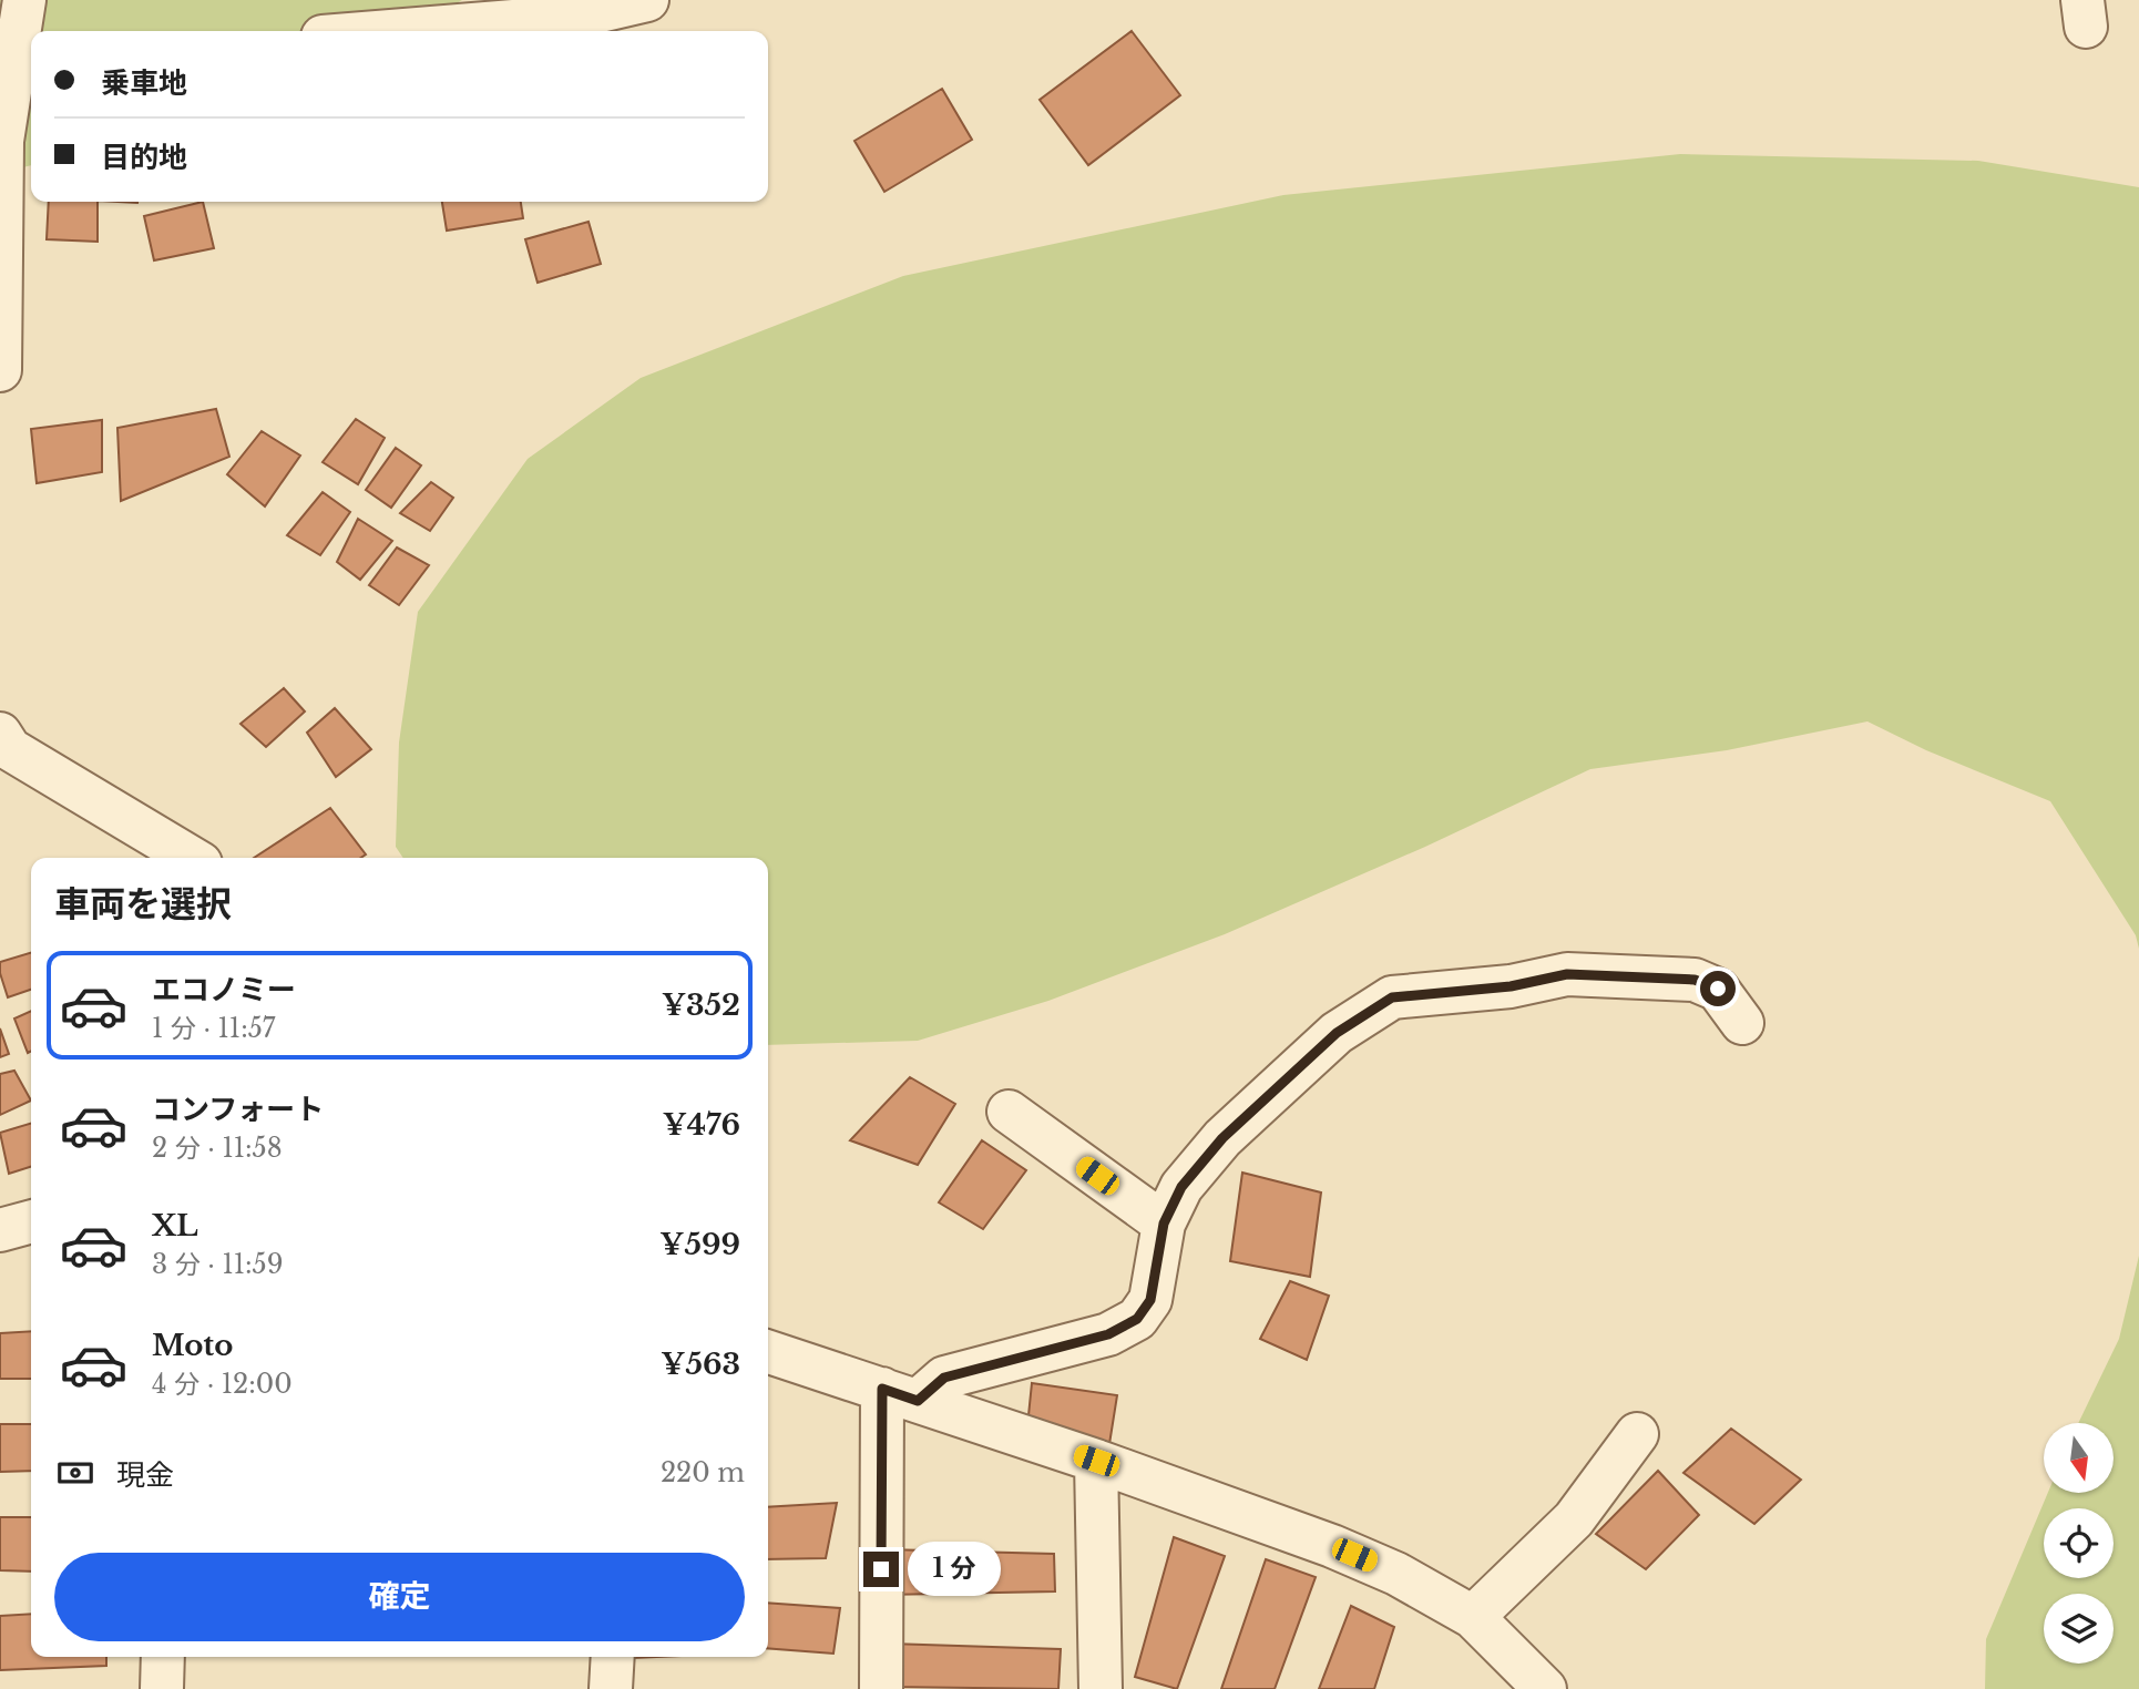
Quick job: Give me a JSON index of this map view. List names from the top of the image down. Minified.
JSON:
{"north":"bottom","page":{"banner":["乗車地","目的地"],"heading":"車両を選択","list":[{"name":"エコノミー","note":"1 分 · 11:57","value":"¥352"},{"name":"コンフォート","note":"2 分 · 11:58","value":"¥476"},{"name":"XL","note":"3 分 · 11:59","value":"¥599"},{"name":"Moto","note":"4 分 · 12:00","value":"¥563"}],"pay":["現金","220 m"],"buttons":"確定","bubble":"1 分"}}
